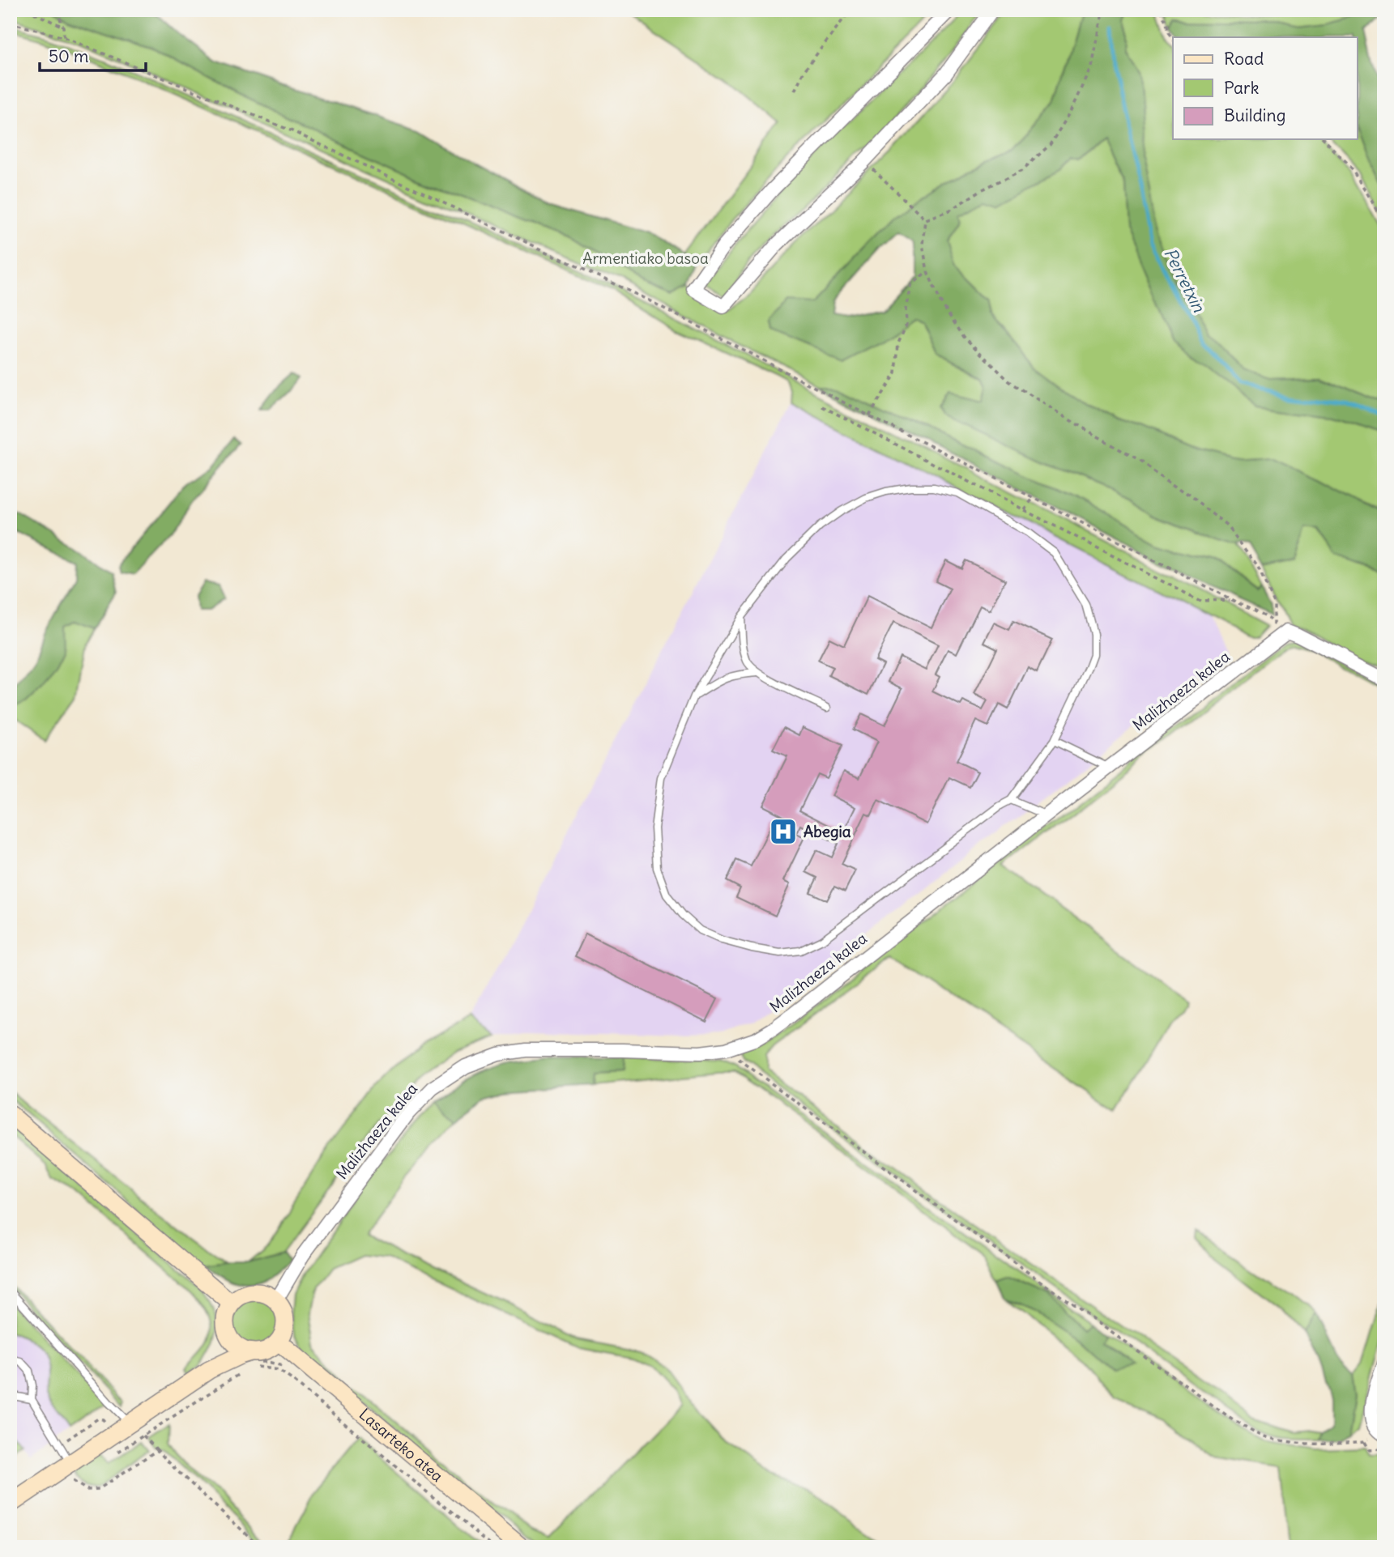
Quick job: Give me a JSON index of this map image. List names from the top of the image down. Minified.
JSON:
{"streets":{"street":["Malizhaeza kalea","Lasarteko atea"]},"crossings":[["Malizhaeza kalea","Lasarteko atea"]],"water":["Perretxin"],"parks":["Armentiako basoa"],"places":{"hospital":["Abegia"]},"legend":["Road","Park","Building"],"scale_bar":"50 m"}
